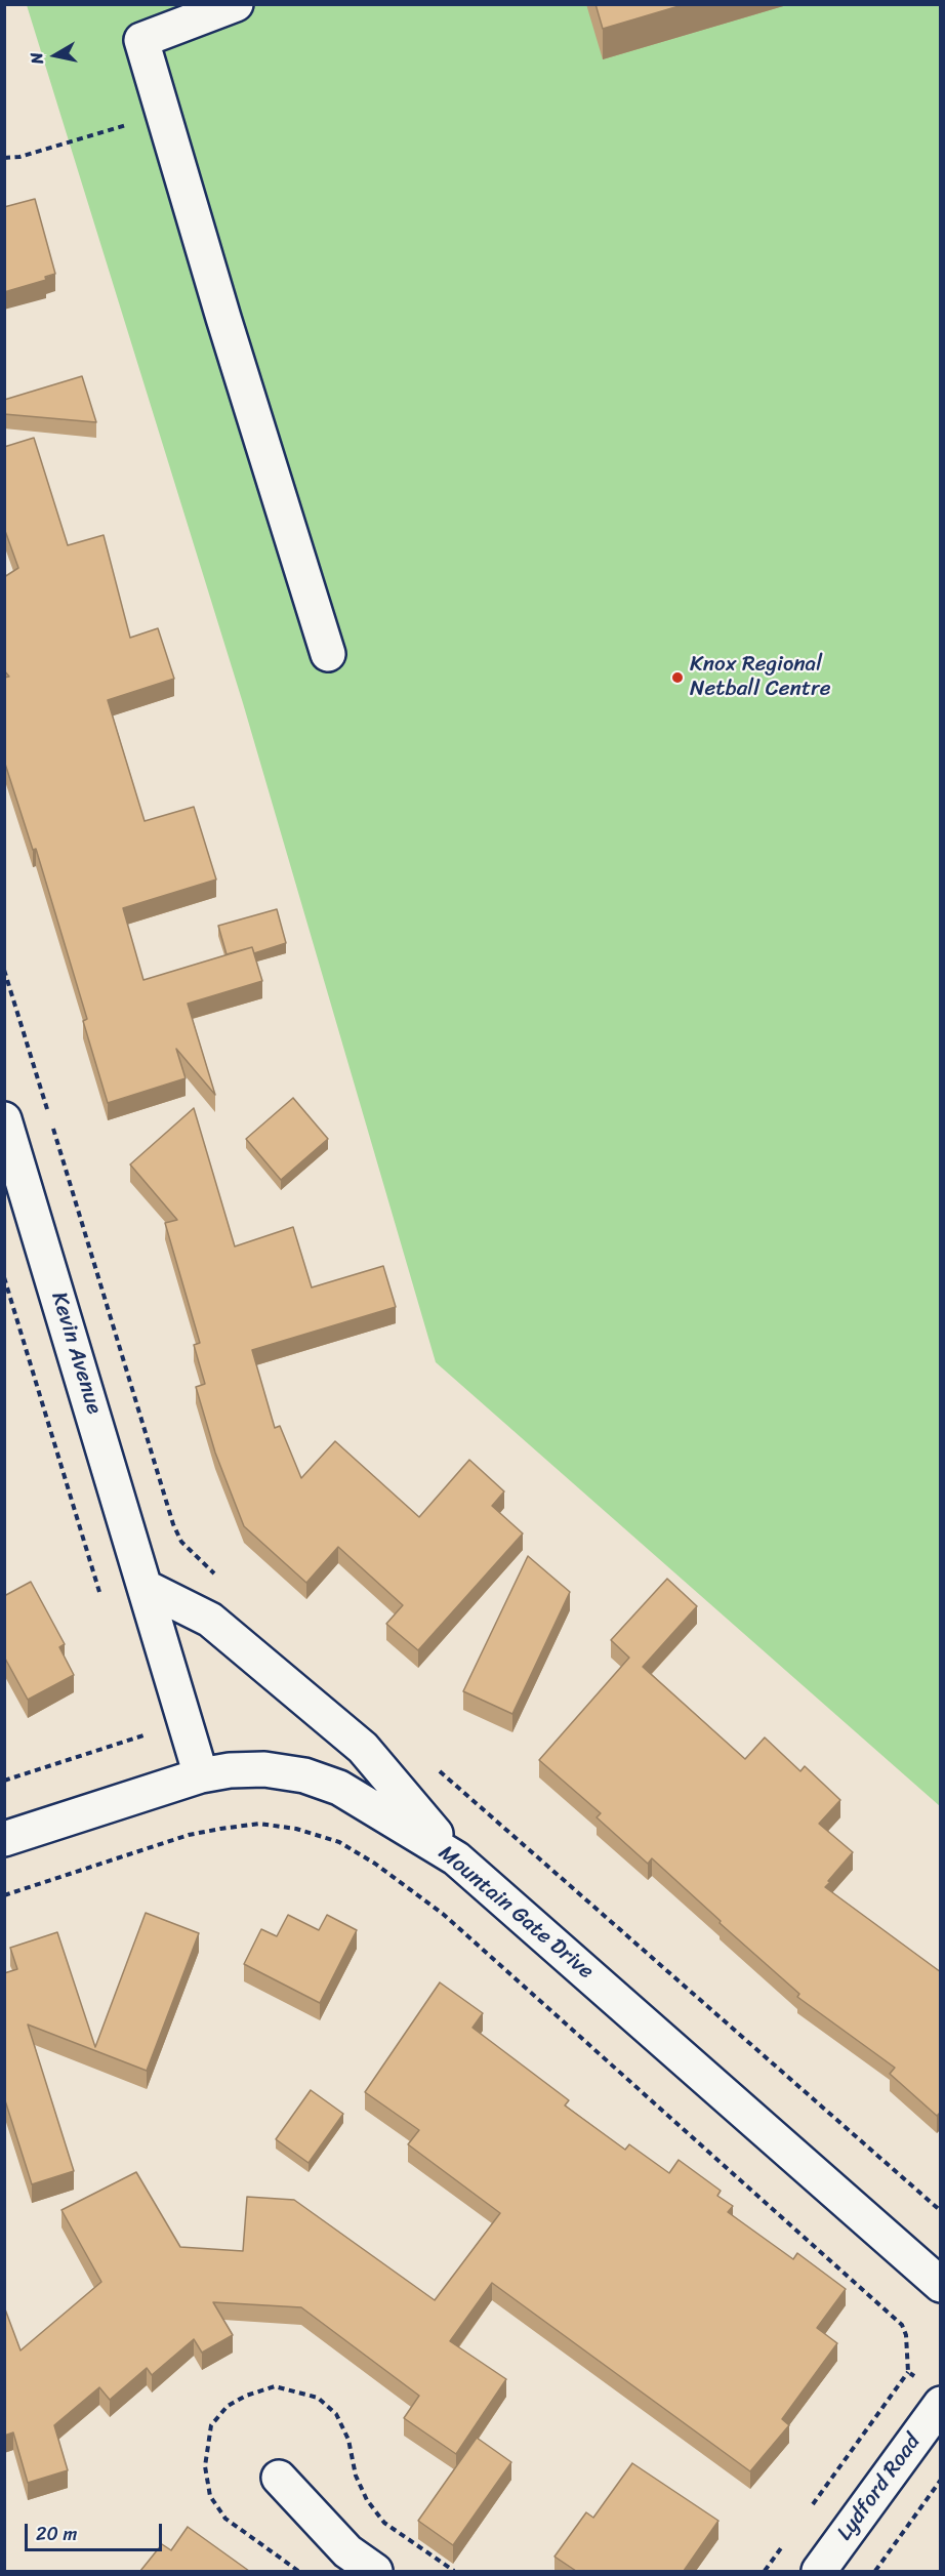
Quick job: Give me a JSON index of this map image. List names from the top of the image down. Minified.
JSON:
{"streets":{"street":["Kevin Avenue","Mountain Gate Drive","Lydford Road"]},"crossings":[["Kevin Avenue","Mountain Gate Drive"]],"places":["Knox Regional Netball Centre"],"scale_bar":"20 m","north":"left"}
